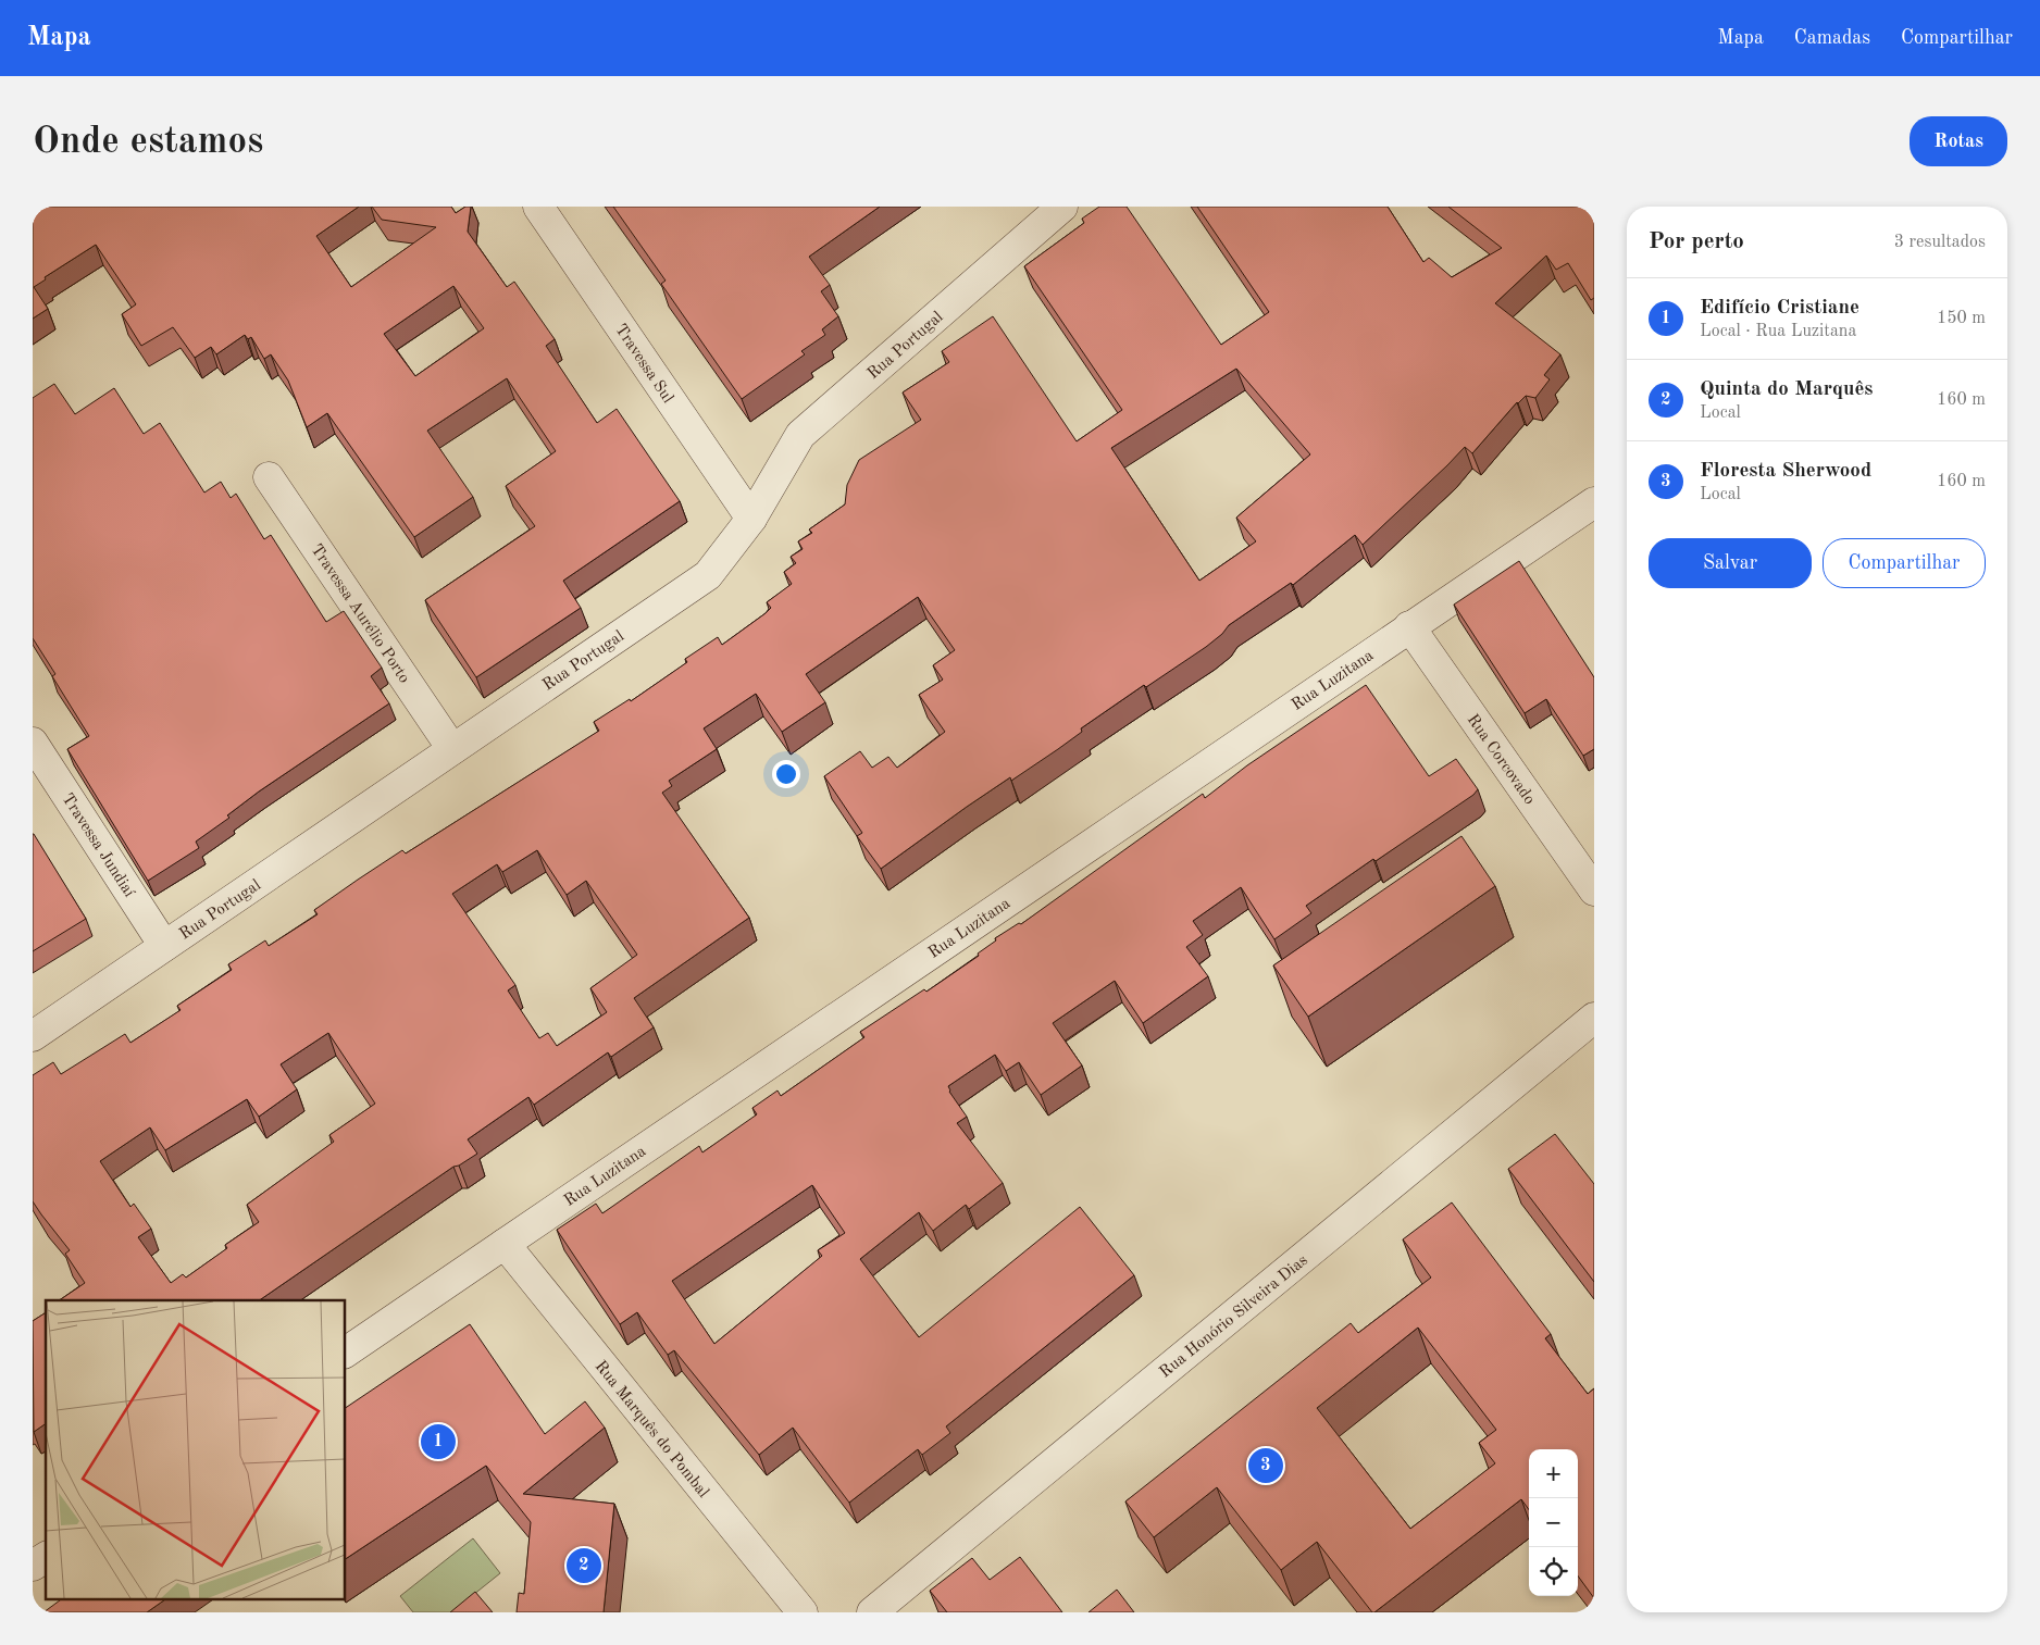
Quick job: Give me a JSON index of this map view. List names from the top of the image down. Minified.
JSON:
{"streets":{"street":["Rua Portugal","Travessa Sul","Travessa Aurélio Porto","Rua Luzitana","Rua Corcovado","Travessa Jundiaí","Rua Honório Silveira Dias","Rua Marquês do Pombal"]},"crossings":[["Rua Portugal","Travessa Sul"],["Rua Portugal","Travessa Aurélio Porto"],["Rua Portugal","Travessa Jundiaí"],["Rua Luzitana","Rua Corcovado"],["Rua Luzitana","Rua Marquês do Pombal"]],"page":{"header":"Mapa","nav":["Mapa","Camadas","Compartilhar"],"buttons":["Rotas",["Salvar","Compartilhar"]],"title":"Onde estamos","heading":["Por perto","3 resultados"],"list":[{"mark":"1","name":"Edifício Cristiane","note":"Local · Rua Luzitana","value":"150 m"},{"mark":"2","name":"Quinta do Marquês","note":"Local","value":"160 m"},{"mark":"3","name":"Floresta Sherwood","note":"Local","value":"160 m"}],"pins":["1","3","2"],"map_buttons":["+","−"]}}
